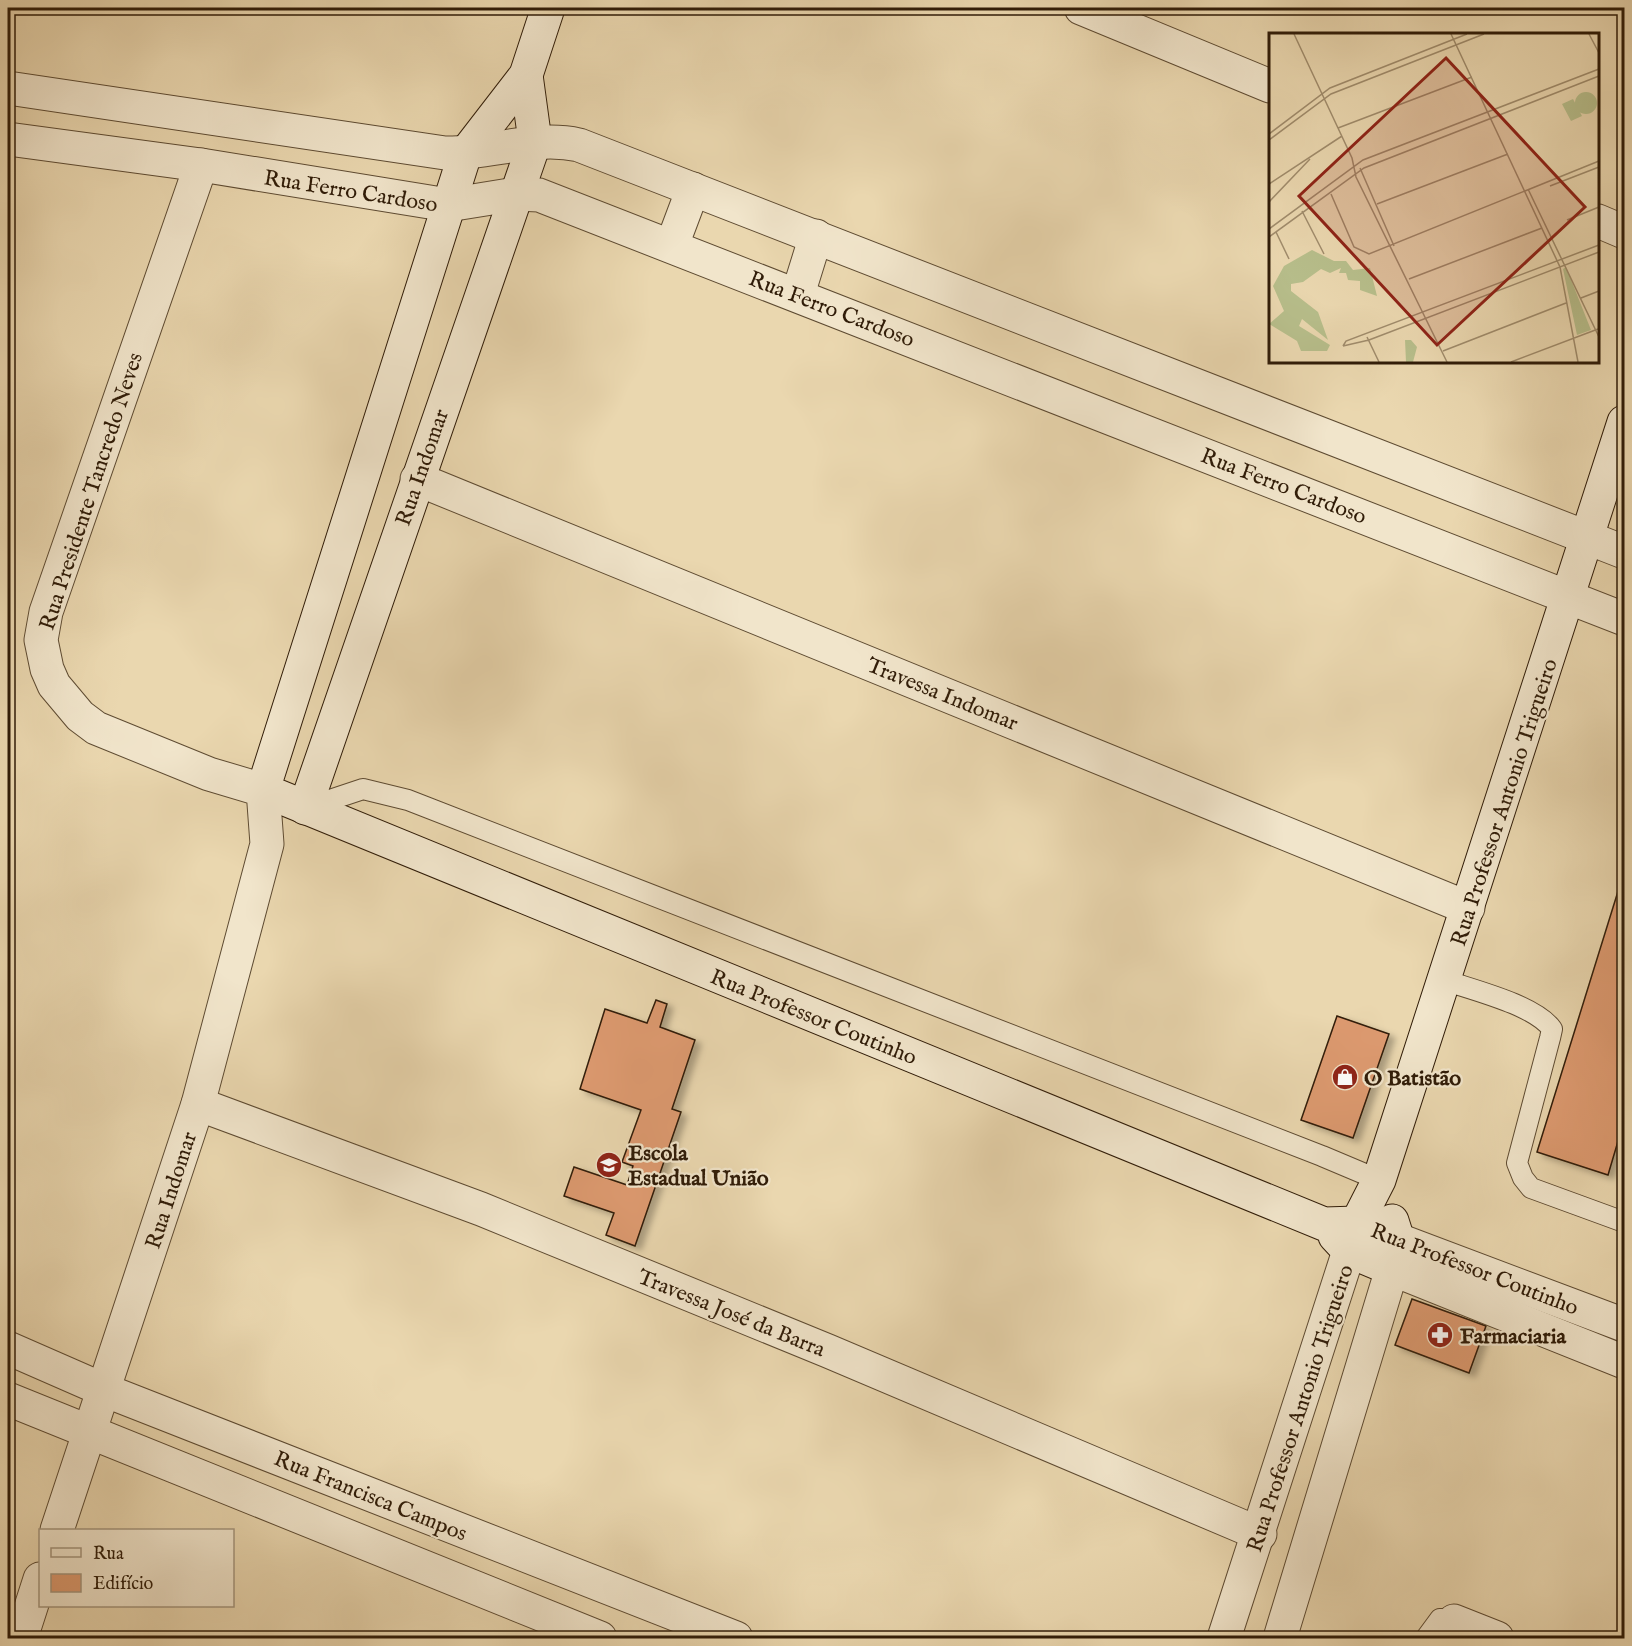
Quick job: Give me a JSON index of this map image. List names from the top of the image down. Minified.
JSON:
{"streets":{"street":["Rua Ferro Cardoso","Rua Indomar","Rua Presidente Tancredo Neves","Travessa Indomar","Rua Professor Antonio Trigueiro","Rua Professor Coutinho","Travessa José da Barra","Rua Francisca Campos"]},"crossings":[["Rua Ferro Cardoso","Rua Indomar"],["Rua Ferro Cardoso","Rua Presidente Tancredo Neves"],["Rua Ferro Cardoso","Rua Professor Antonio Trigueiro"],["Rua Indomar","Rua Presidente Tancredo Neves"],["Rua Indomar","Travessa Indomar"],["Rua Indomar","Rua Professor Coutinho"],["Rua Indomar","Travessa José da Barra"],["Rua Indomar","Rua Francisca Campos"],["Rua Presidente Tancredo Neves","Rua Professor Coutinho"],["Travessa Indomar","Rua Professor Antonio Trigueiro"],["Rua Professor Antonio Trigueiro","Rua Professor Coutinho"],["Rua Professor Antonio Trigueiro","Travessa José da Barra"]],"places":{"shop":["O Batistão"],"school or university":["Escola Estadual União"],"pharmacy":["Farmaciaria"]},"legend":["Rua","Edifício"]}
